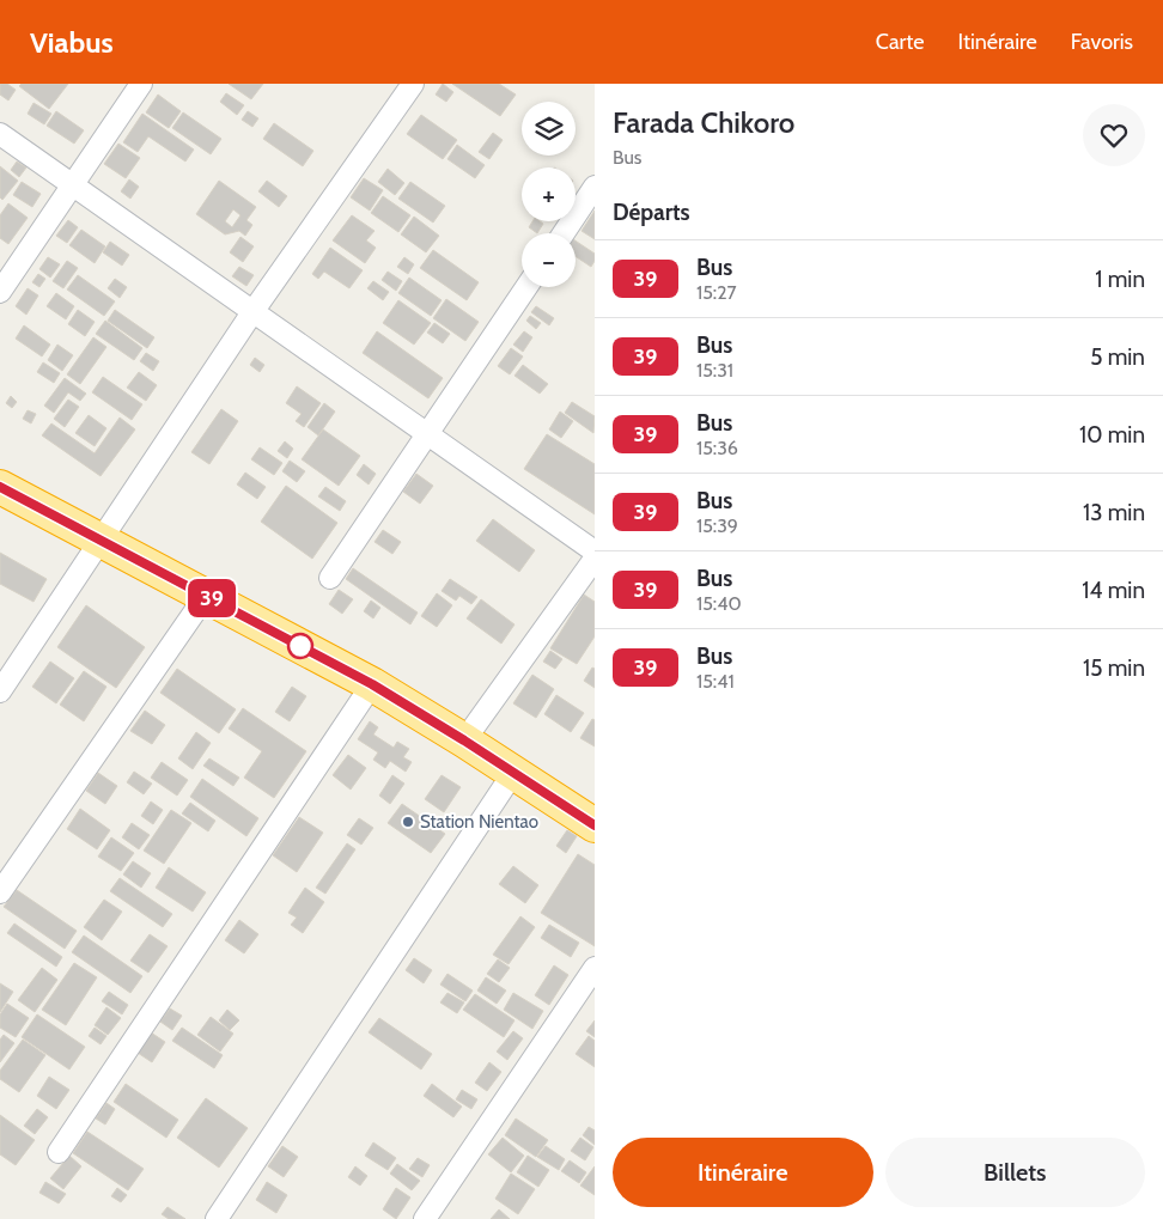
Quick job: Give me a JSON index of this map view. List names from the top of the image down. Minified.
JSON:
{"places":["Station Nientao"],"lines":["bus line 39"],"page":{"header":"Viabus","nav":["Carte","Itinéraire","Favoris"],"on_map":"39","heading":[["Farada Chikoro","Bus"],"Départs"],"map_buttons":["+","−"],"list":[{"mark":"39","name":"Bus","note":"15:27","value":"1 min"},{"mark":"39","name":"Bus","note":"15:31","value":"5 min"},{"mark":"39","name":"Bus","note":"15:36","value":"10 min"},{"mark":"39","name":"Bus","note":"15:39","value":"13 min"},{"mark":"39","name":"Bus","note":"15:40","value":"14 min"},{"mark":"39","name":"Bus","note":"15:41","value":"15 min"}],"buttons":["Itinéraire","Billets"]}}
